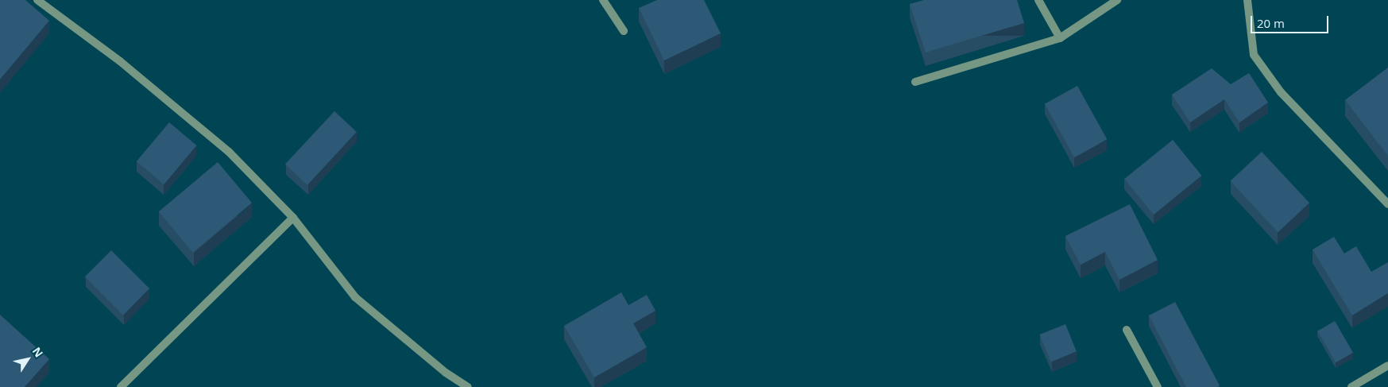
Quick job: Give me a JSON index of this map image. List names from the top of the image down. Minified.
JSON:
{"scale_bar":"20 m","north":"top right"}
